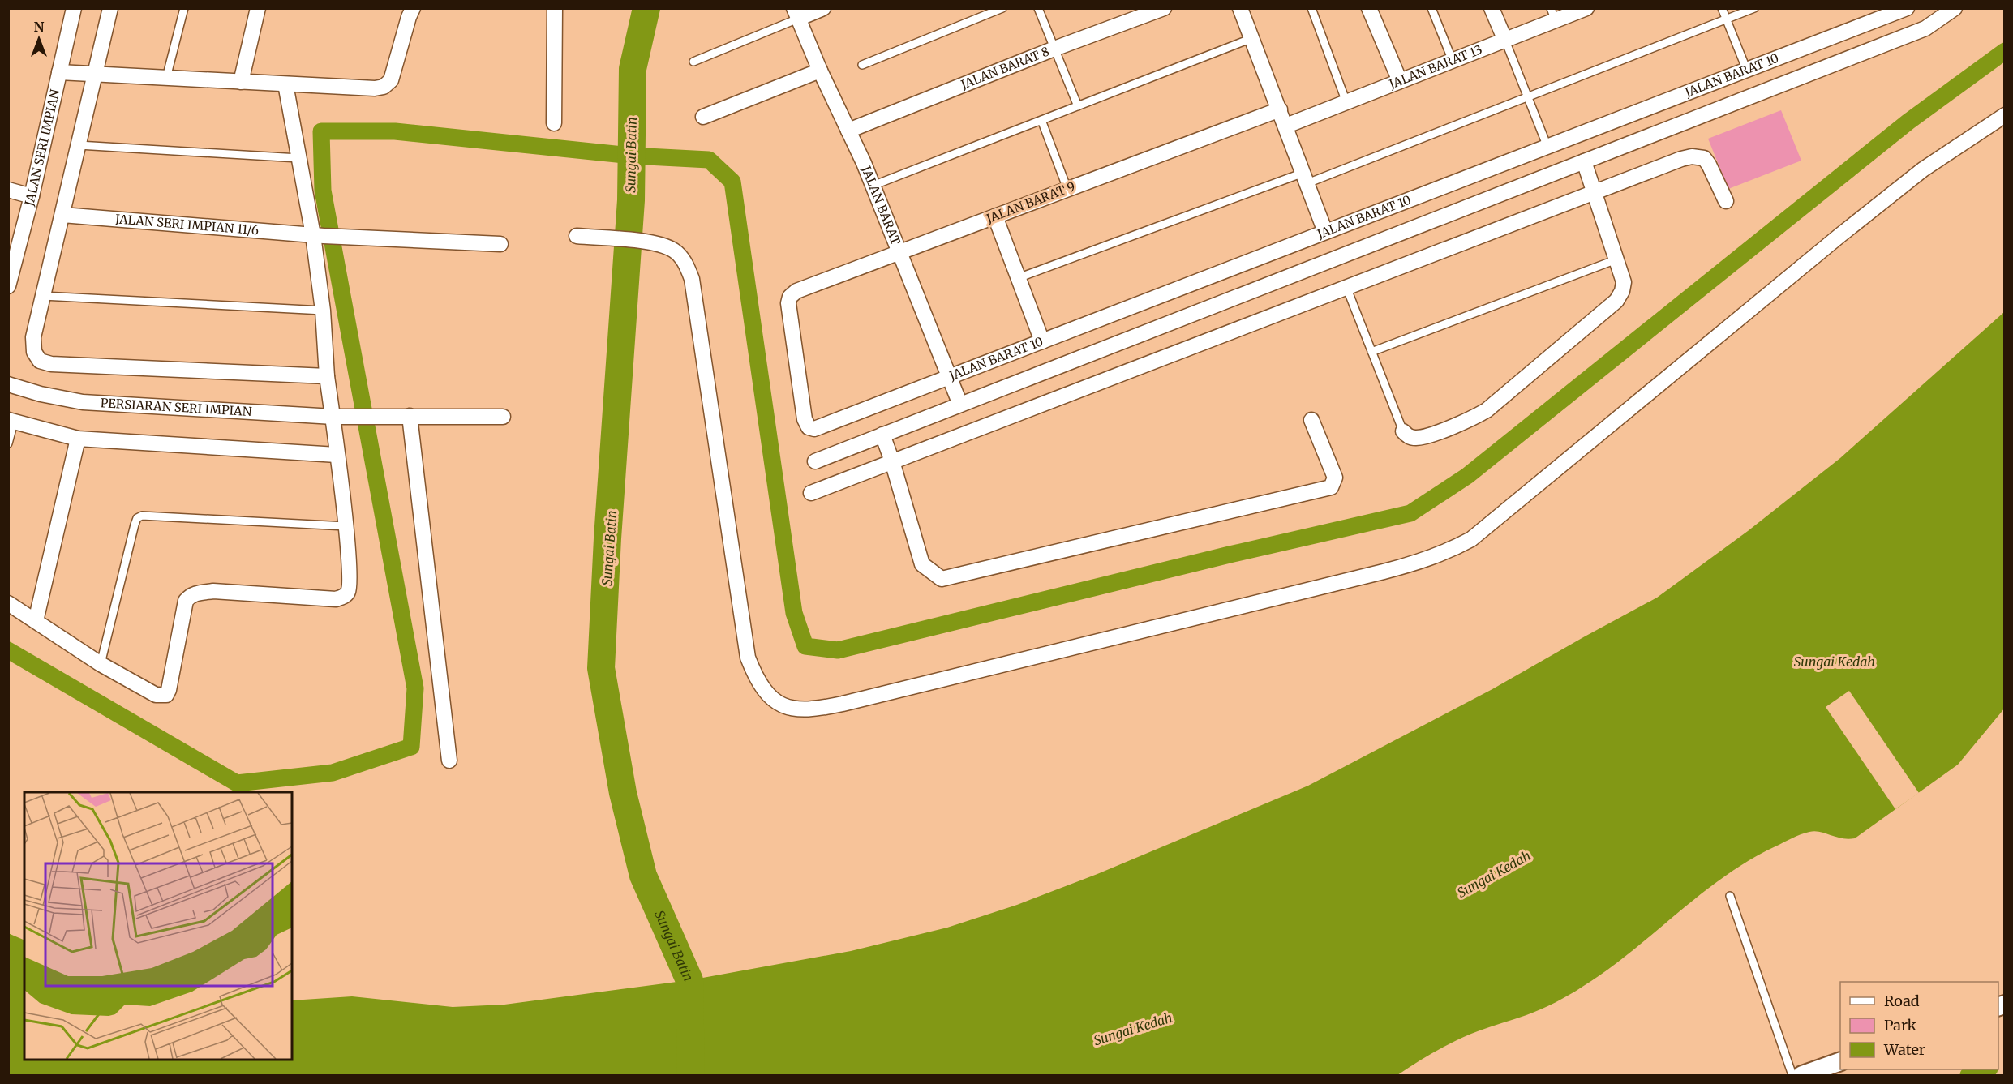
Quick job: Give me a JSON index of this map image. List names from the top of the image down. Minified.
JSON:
{"streets":{"street":["JALAN BARAT 13","JALAN BARAT 8","JALAN BARAT 10","JALAN SERI IMPIAN","JALAN BARAT 9","JALAN BARAT","JALAN SERI IMPIAN 11/6","PERSIARAN SERI IMPIAN"]},"crossings":[["JALAN BARAT 8","JALAN BARAT"],["JALAN BARAT 10","JALAN BARAT 9"],["JALAN BARAT 10","JALAN BARAT"],["JALAN BARAT 9","JALAN BARAT"]],"water":["Sungai Batin","Sungai Kedah"],"legend":["Road","Park","Water"],"north":"top"}
